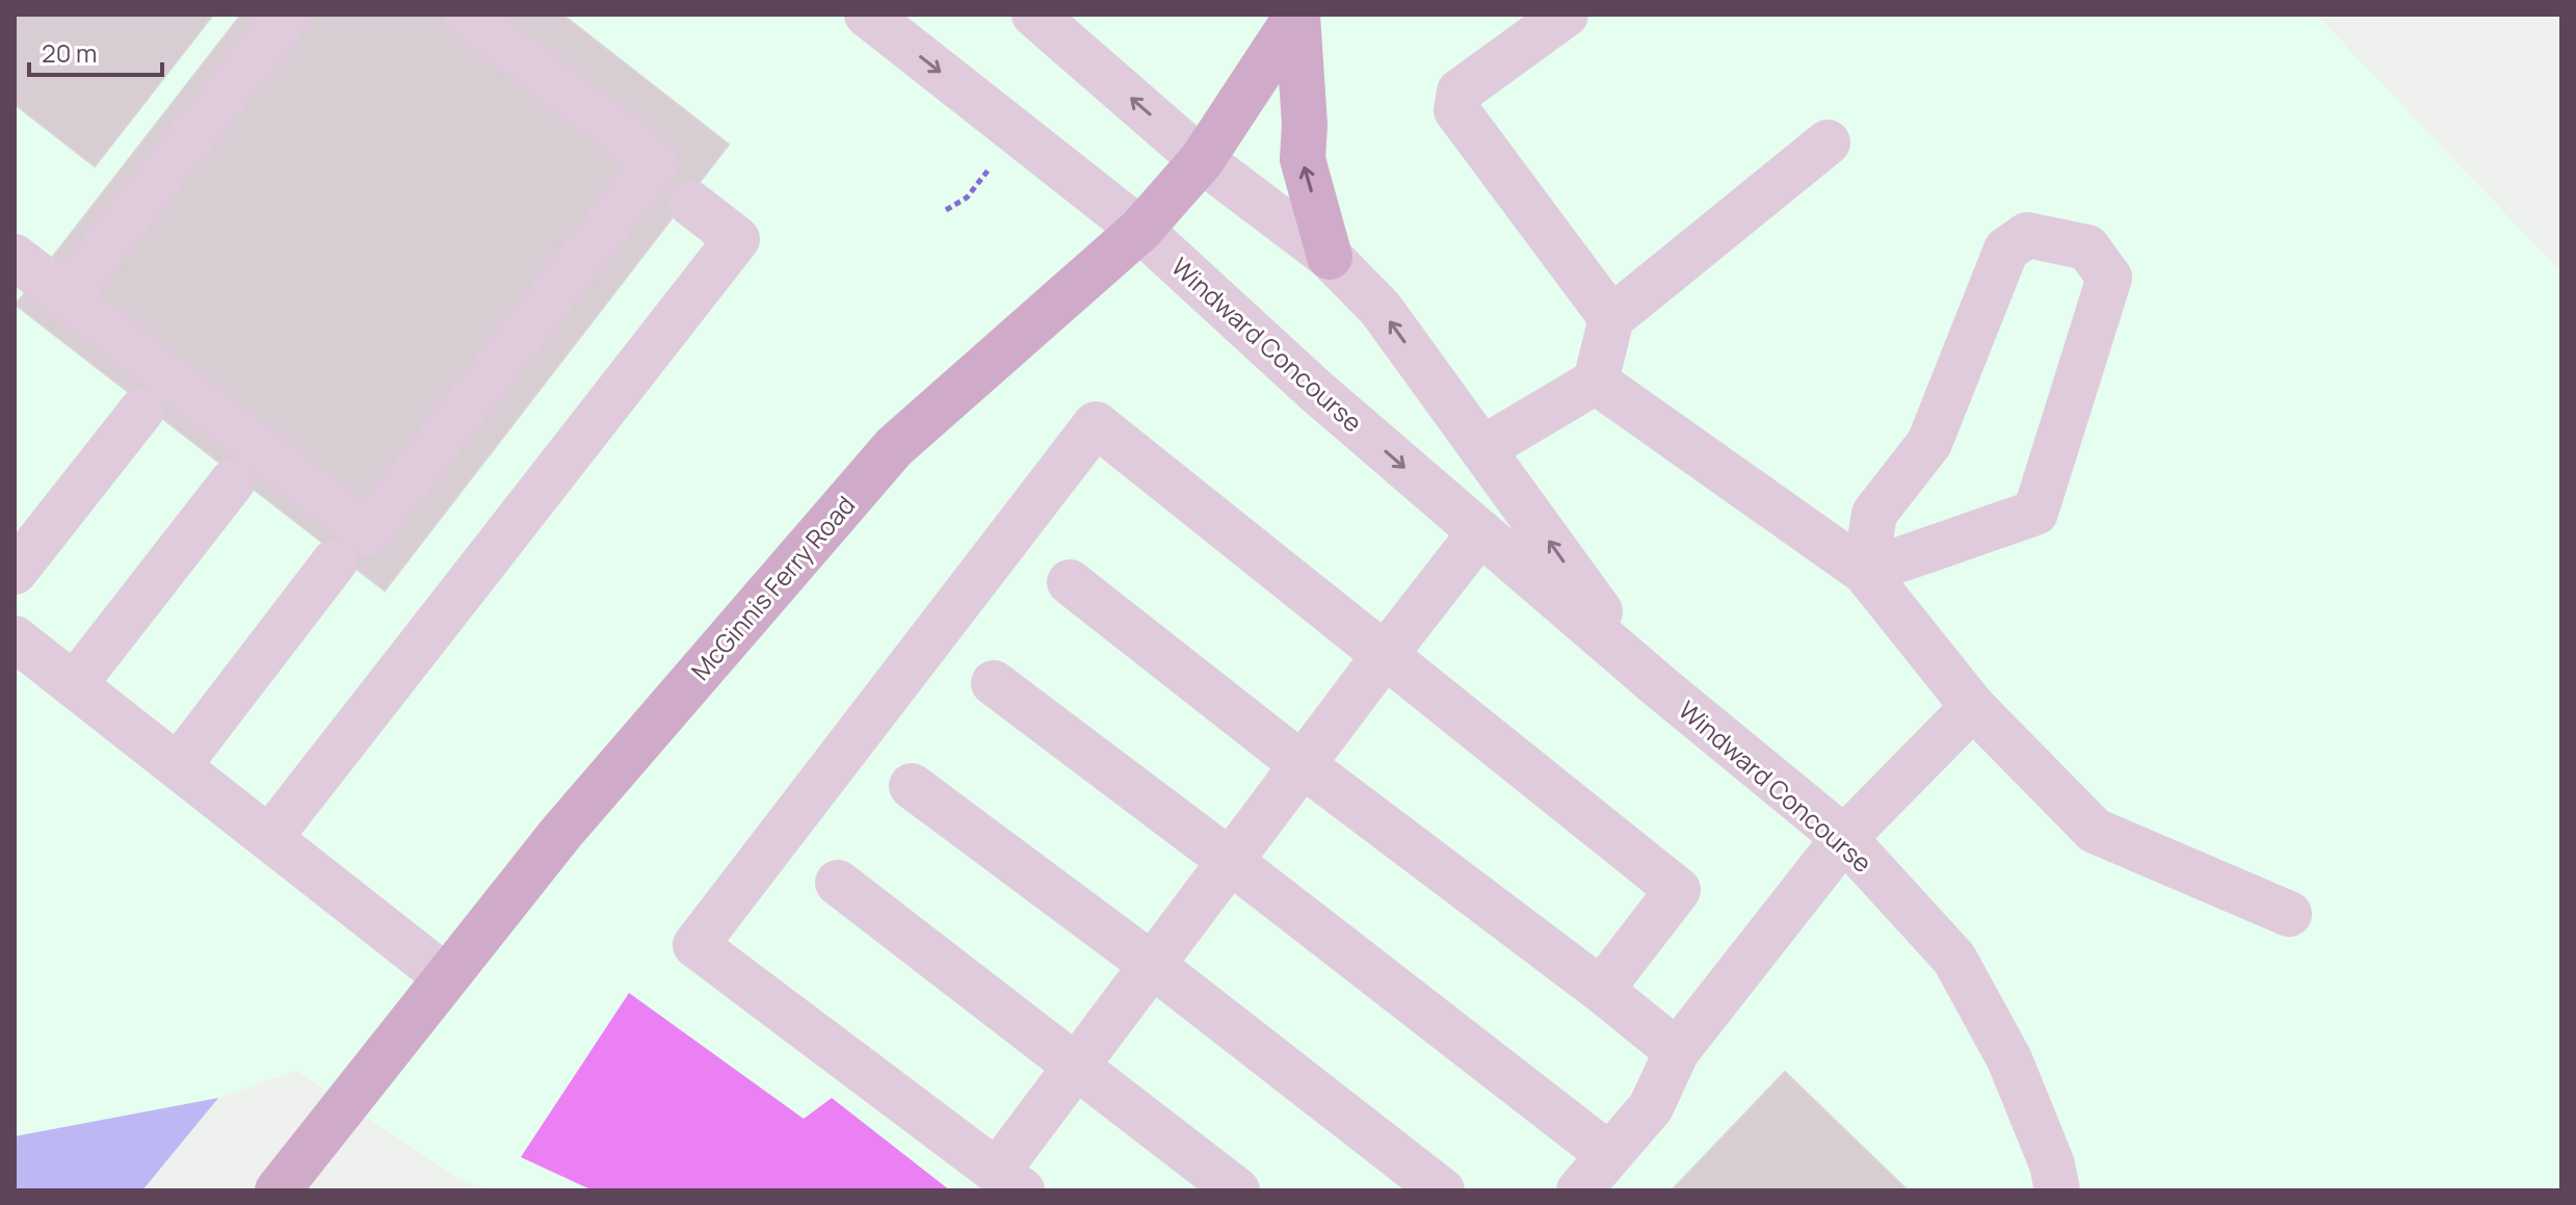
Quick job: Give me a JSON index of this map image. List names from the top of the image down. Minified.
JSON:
{"streets":{"main road":["McGinnis Ferry Road"],"street":["Windward Concourse"]},"crossings":[["Windward Concourse","McGinnis Ferry Road"]],"scale_bar":"20 m"}
